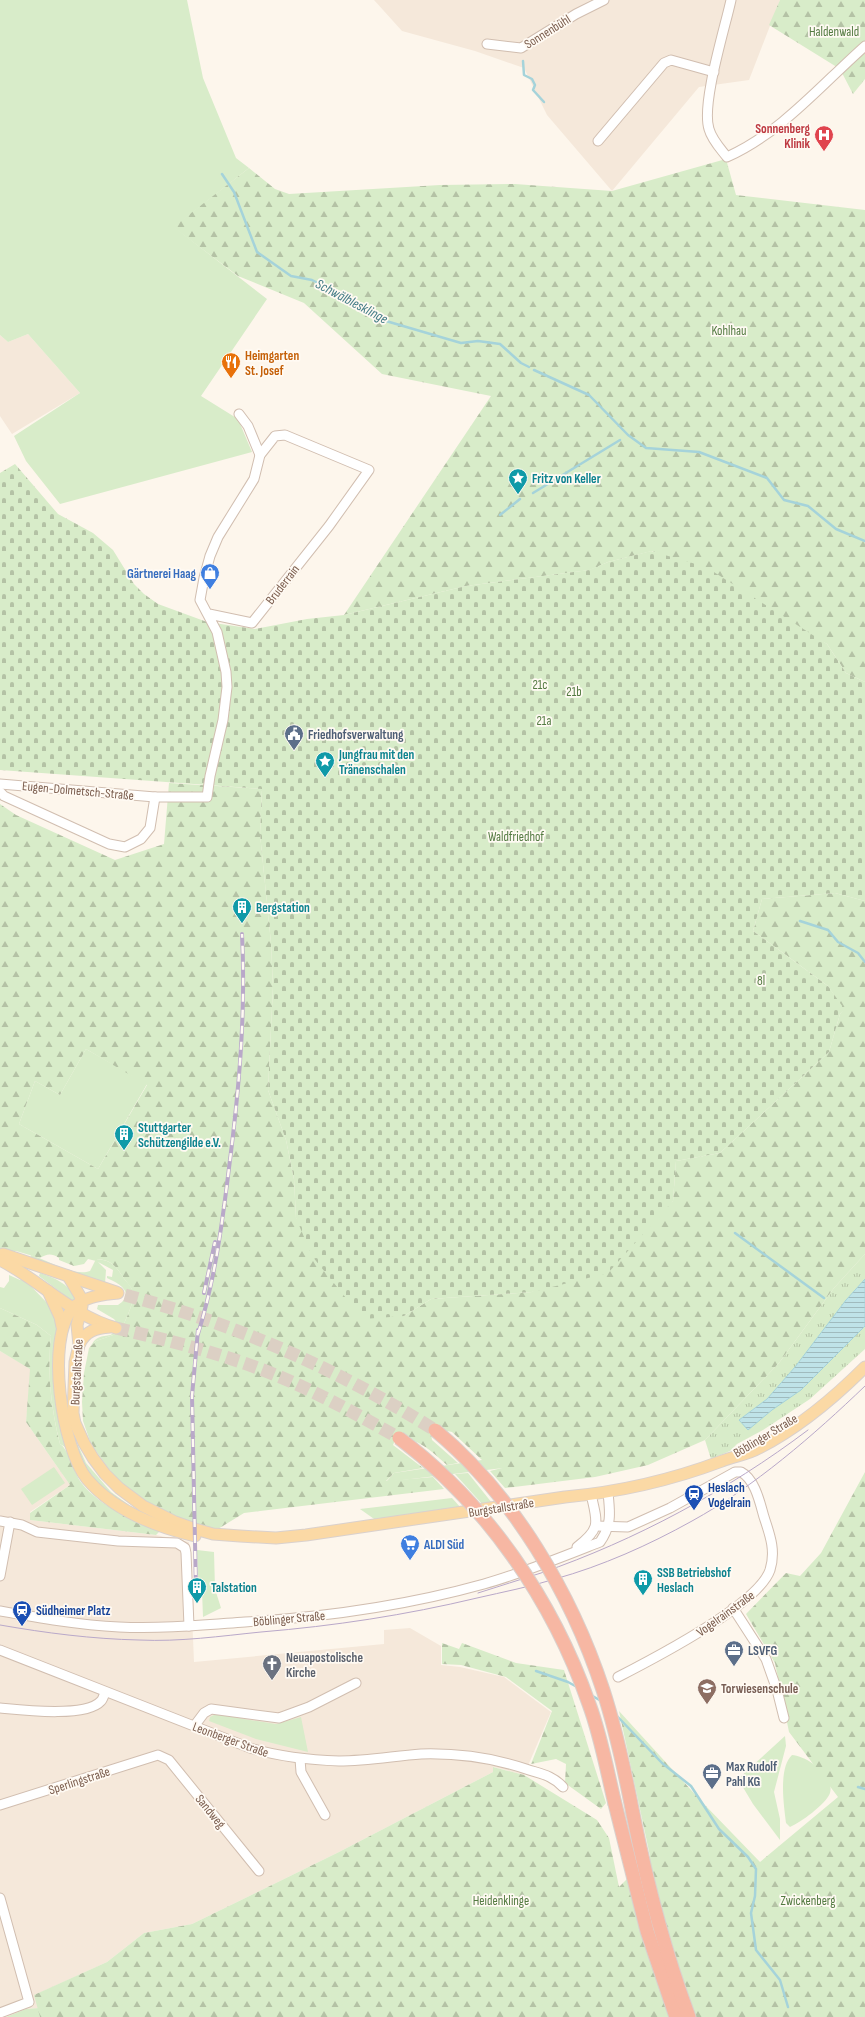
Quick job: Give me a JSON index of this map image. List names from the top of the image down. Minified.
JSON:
{"streets":{"main road":["Burgstallstraße","Böblinger Straße"],"street":["Sonnenbühl","Bruderrain","Eugen-Dolmetsch-Straße","Vogelrainstraße","Leonberger Straße","Sperlingstraße","Sandweg"]},"crossings":[["Bruderrain","Eugen-Dolmetsch-Straße"],["Burgstallstraße","Böblinger Straße"],["Böblinger Straße","Vogelrainstraße"],["Sperlingstraße","Sandweg"]],"water":["Schwälblesklinge"],"parks":["Haldenwald","Kohlhau","21c","21b","21a","Waldfriedhof","8l","Heidenklinge","Zwickenberg"],"places":{"hospital":["Sonnenberg Klinik"],"restaurant":["Heimgarten St. Josef"],"place":["Fritz von Keller","Jungfrau mit den Tränenschalen"],"shop":["Gärtnerei Haag"],"public building":["Friedhofsverwaltung"],"building":["Bergstation","Stuttgarter Schützengilde e.V.","SSB Betriebshof Heslach","Talstation"],"station":["Heslach Vogelrain","Südheimer Platz"],"supermarket":["ALDI Süd"],"office":["LSVFG","Max Rudolf Pahl KG"],"church":["Neuapostolische Kirche"],"school or university":["Torwiesenschule"]}}
